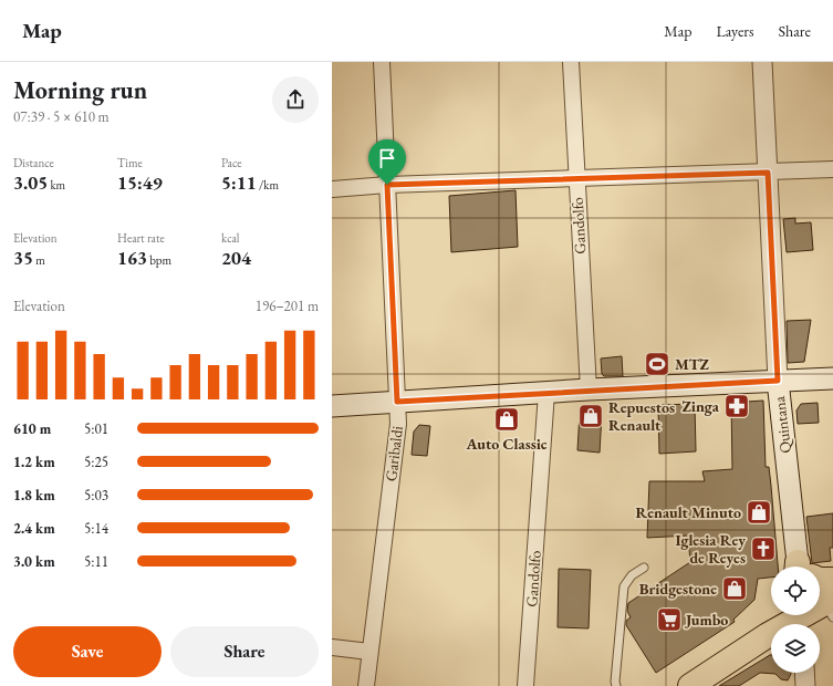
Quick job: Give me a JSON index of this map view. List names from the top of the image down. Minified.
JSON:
{"streets":{"main road":["Quintana"],"street":["Gandolfo","Garibaldi"]},"places":{"sports":["MTZ"],"pharmacy":["Zinga"],"shop":["Repuestos Renault","Auto Classic","Renault Minuto","Bridgestone"],"church":["Iglesia Rey de Reyes"],"supermarket":["Jumbo"]},"page":{"header":"Map","nav":["Map","Layers","Share"],"heading":["Morning run","07:39 · 5 × 610 m"],"stats":[["Distance","3.05 km"],["Time","15:49"],["Pace","5:11 /km"],["Elevation","35 m"],["Heart rate","163 bpm"],["kcal","204"]],"chart":["Elevation","196–201 m"],"list":[{"name":"610 m","note":"5:01"},{"name":"1.2 km","note":"5:25"},{"name":"1.8 km","note":"5:03"},{"name":"2.4 km","note":"5:14"},{"name":"3.0 km","note":"5:11"}],"buttons":["Save","Share"]}}
